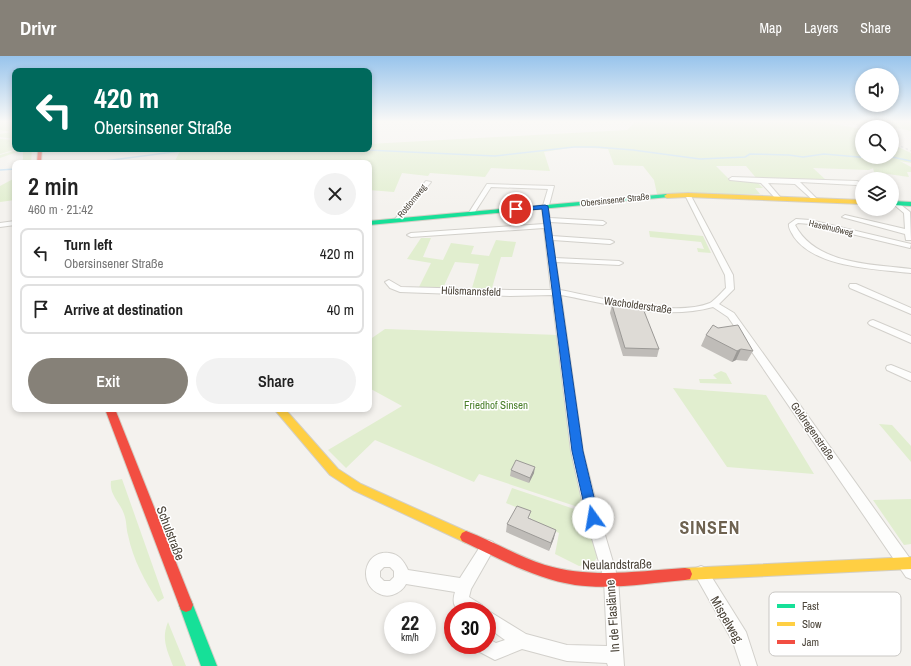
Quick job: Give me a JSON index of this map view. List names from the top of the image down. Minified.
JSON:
{"streets":{"street":["Obersinsener Straße","Rotdornweg","Haselnußweg","Hülsmannsfeld","Wacholderstraße","Goldregenstraße","Schulstraße","Neulandstraße","In de Flaslänne","Mispelweg"]},"crossings":[["Obersinsener Straße","Rotdornweg"],["Obersinsener Straße","Wacholderstraße"],["Obersinsener Straße","In de Flaslänne"],["Hülsmannsfeld","Wacholderstraße"],["Hülsmannsfeld","In de Flaslänne"],["Wacholderstraße","Goldregenstraße"],["Wacholderstraße","In de Flaslänne"],["Goldregenstraße","Neulandstraße"],["Neulandstraße","In de Flaslänne"],["Neulandstraße","Mispelweg"]],"districts":["SINSEN"],"parks":["Friedhof Sinsen"],"legend":["Fast","Slow","Jam"],"page":{"header":"Drivr","nav":["Map","Layers","Share"],"turn":["420 m","Obersinsener Straße"],"heading":["2 min","460 m · 21:42"],"list":[{"name":"Turn left","note":"Obersinsener Straße","value":"420 m"},{"name":"Arrive at destination","value":"40 m"}],"buttons":["Exit","Share"],"speed":"22 km/h","limit":"30"}}
